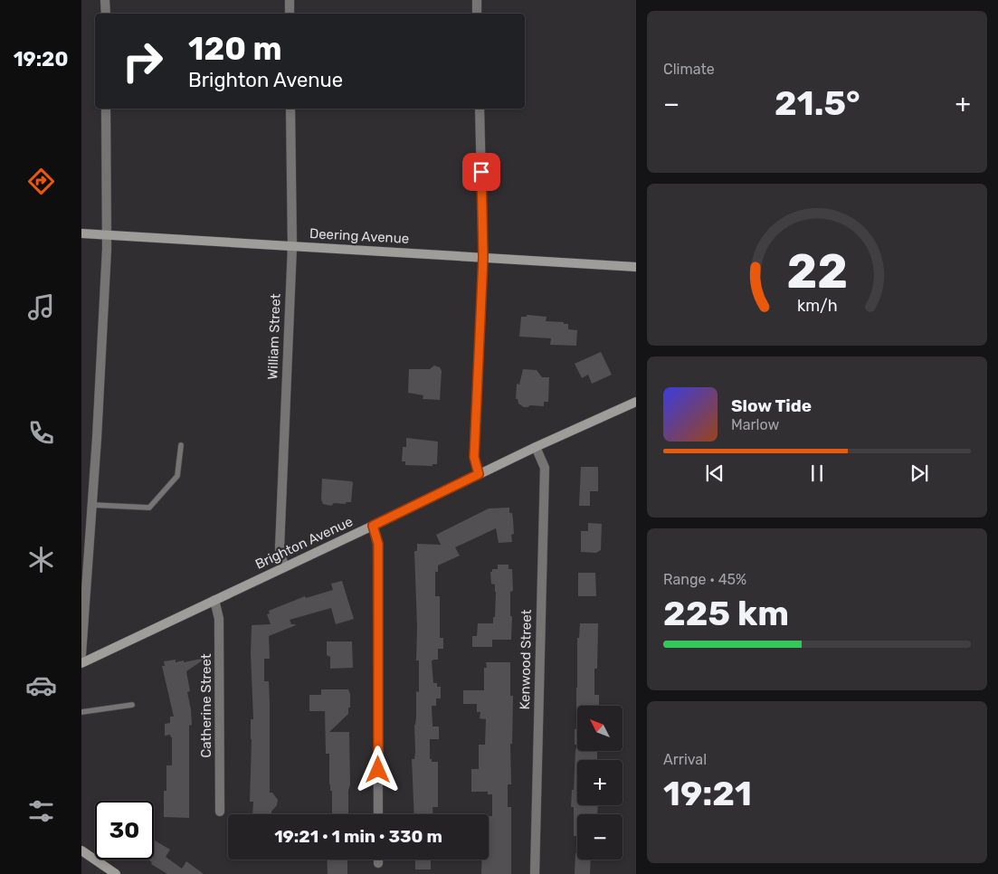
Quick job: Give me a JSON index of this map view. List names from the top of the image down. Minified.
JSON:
{"streets":{"main road":["Deering Avenue","Brighton Avenue"],"street":["William Street","Kenwood Street","Catherine Street"]},"crossings":[["Deering Avenue","William Street"],["William Street","Brighton Avenue"],["Brighton Avenue","Kenwood Street"],["Brighton Avenue","Catherine Street"]],"north":"top left","page":{"tabs":"19:20","tile":["Climate",["Range · 45%","225 km"],["Arrival","19:21"]],"turn":["120 m","Brighton Avenue"],"heat":["−","21.5°","+"],"song":["Slow Tide","Marlow"],"map_buttons":["+","−"],"limit":"30","trip":"19:21 · 1 min · 330 m","gauge":["22","km/h"]}}
